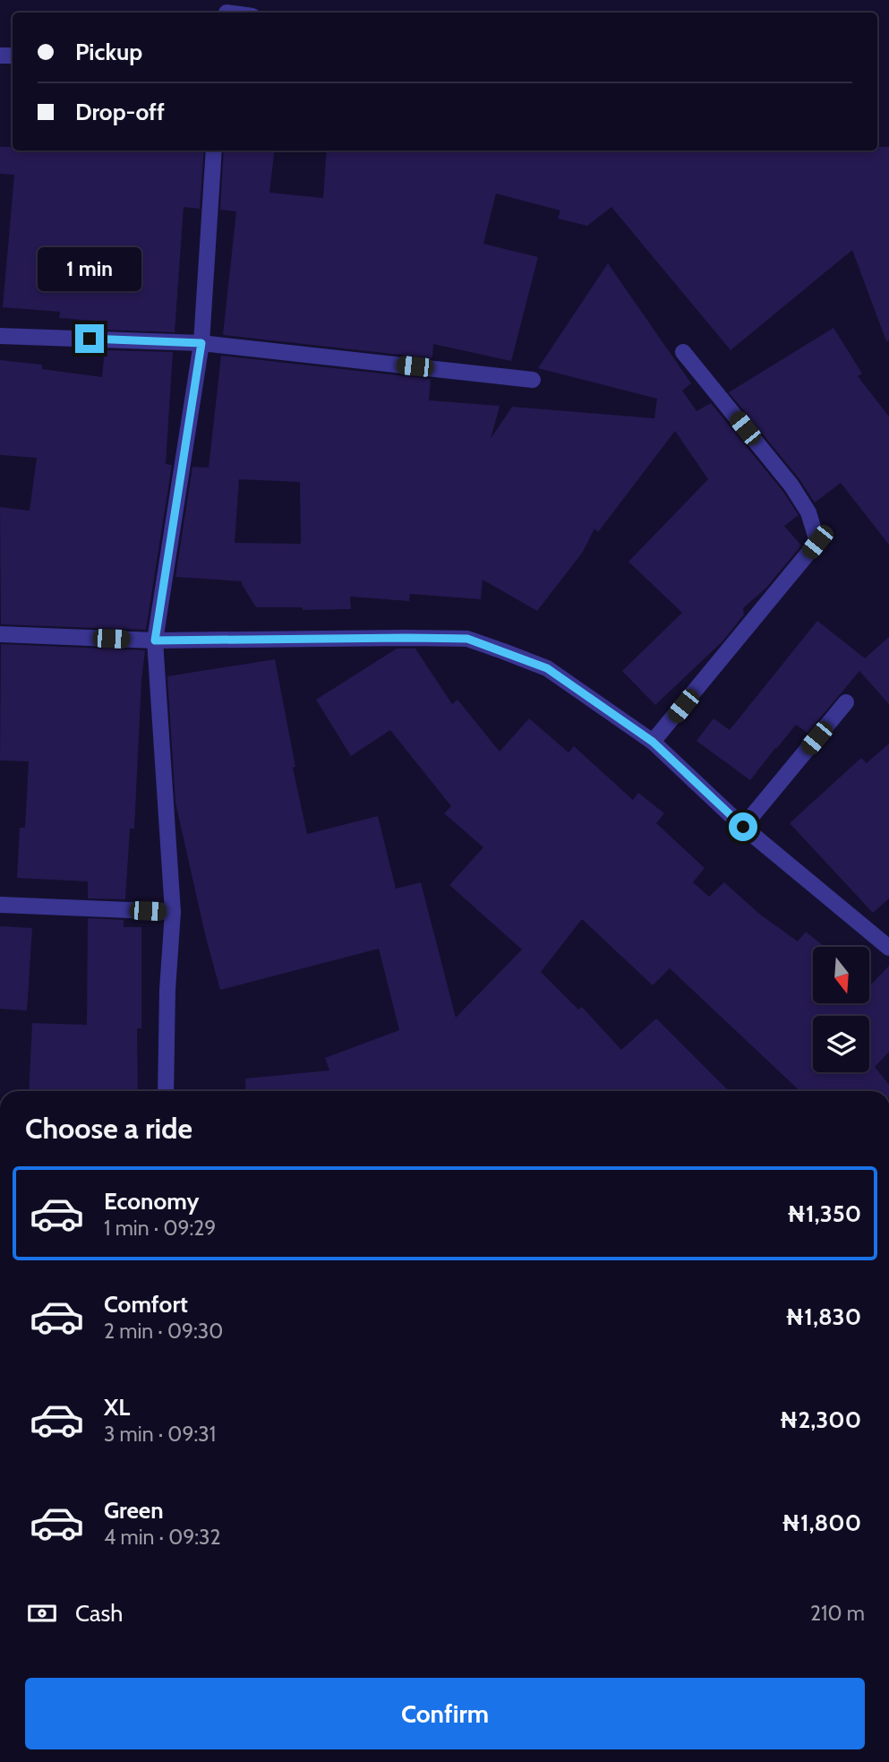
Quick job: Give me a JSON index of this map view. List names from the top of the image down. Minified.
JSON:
{"north":"bottom","page":{"banner":["Pickup","Drop-off"],"bubble":"1 min","heading":"Choose a ride","list":[{"name":"Economy","note":"1 min · 09:29","value":"₦1,350"},{"name":"Comfort","note":"2 min · 09:30","value":"₦1,830"},{"name":"XL","note":"3 min · 09:31","value":"₦2,300"},{"name":"Green","note":"4 min · 09:32","value":"₦1,800"}],"pay":["Cash","210 m"],"buttons":"Confirm"}}
